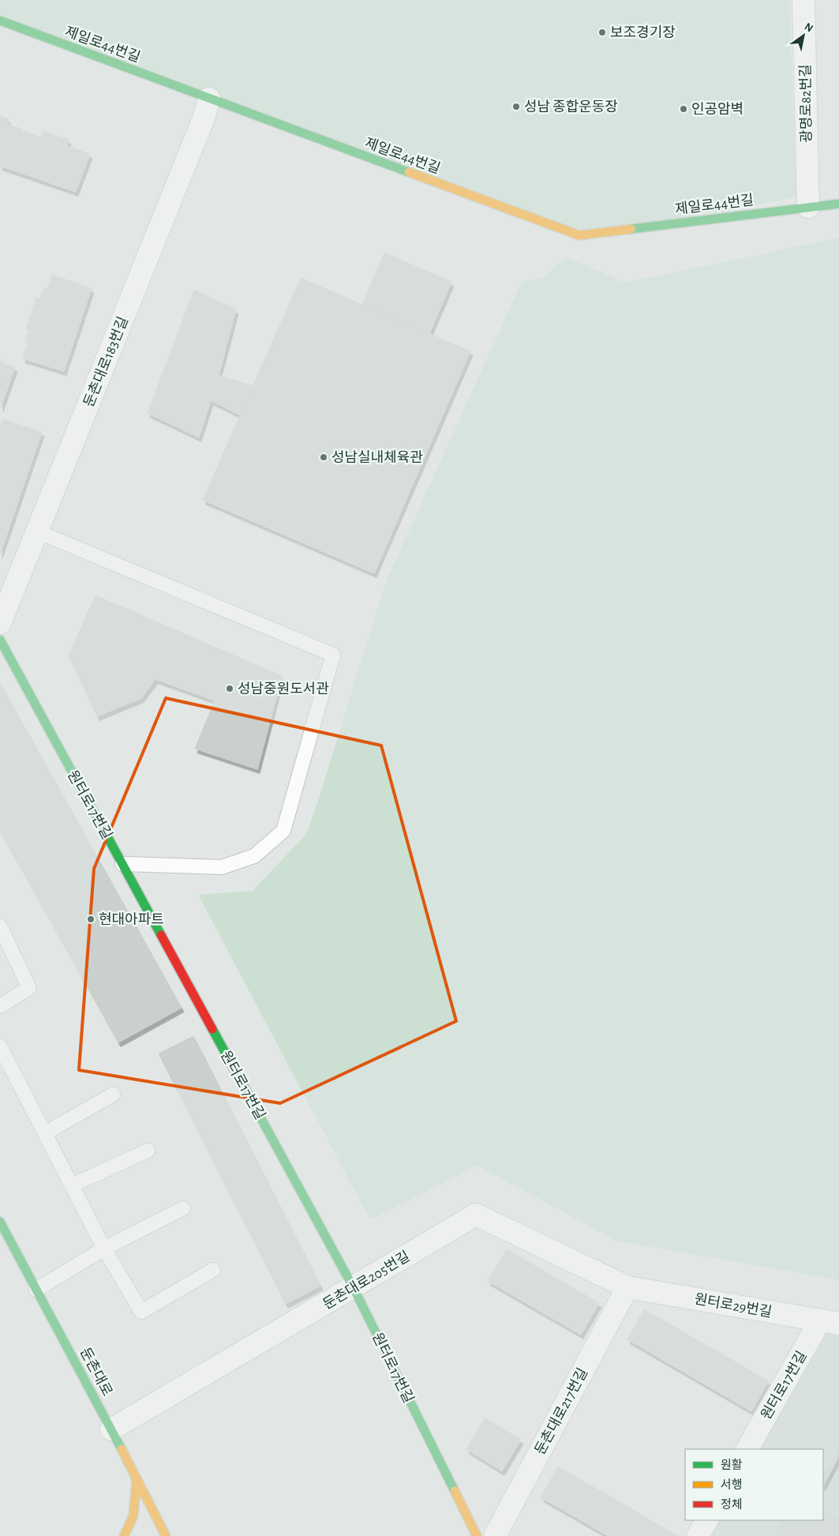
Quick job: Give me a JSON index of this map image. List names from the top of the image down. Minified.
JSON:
{"streets":{"street":["제일로44번길","광명로82번길","둔촌대로183번길","원터로17번길","둔촌대로205번길","원터로29번길","둔촌대로","둔촌대로217번길"]},"crossings":[["제일로44번길","광명로82번길"],["제일로44번길","둔촌대로183번길"],["원터로17번길","둔촌대로205번길"],["원터로17번길","원터로29번길"],["둔촌대로205번길","원터로29번길"],["둔촌대로205번길","둔촌대로"],["둔촌대로205번길","둔촌대로217번길"],["원터로29번길","둔촌대로217번길"]],"places":["보조경기장","성남 종합운동장","인공암벽","성남실내체육관","성남중원도서관","현대아파트"],"legend":["원활","서행","정체"],"north":"top right"}
